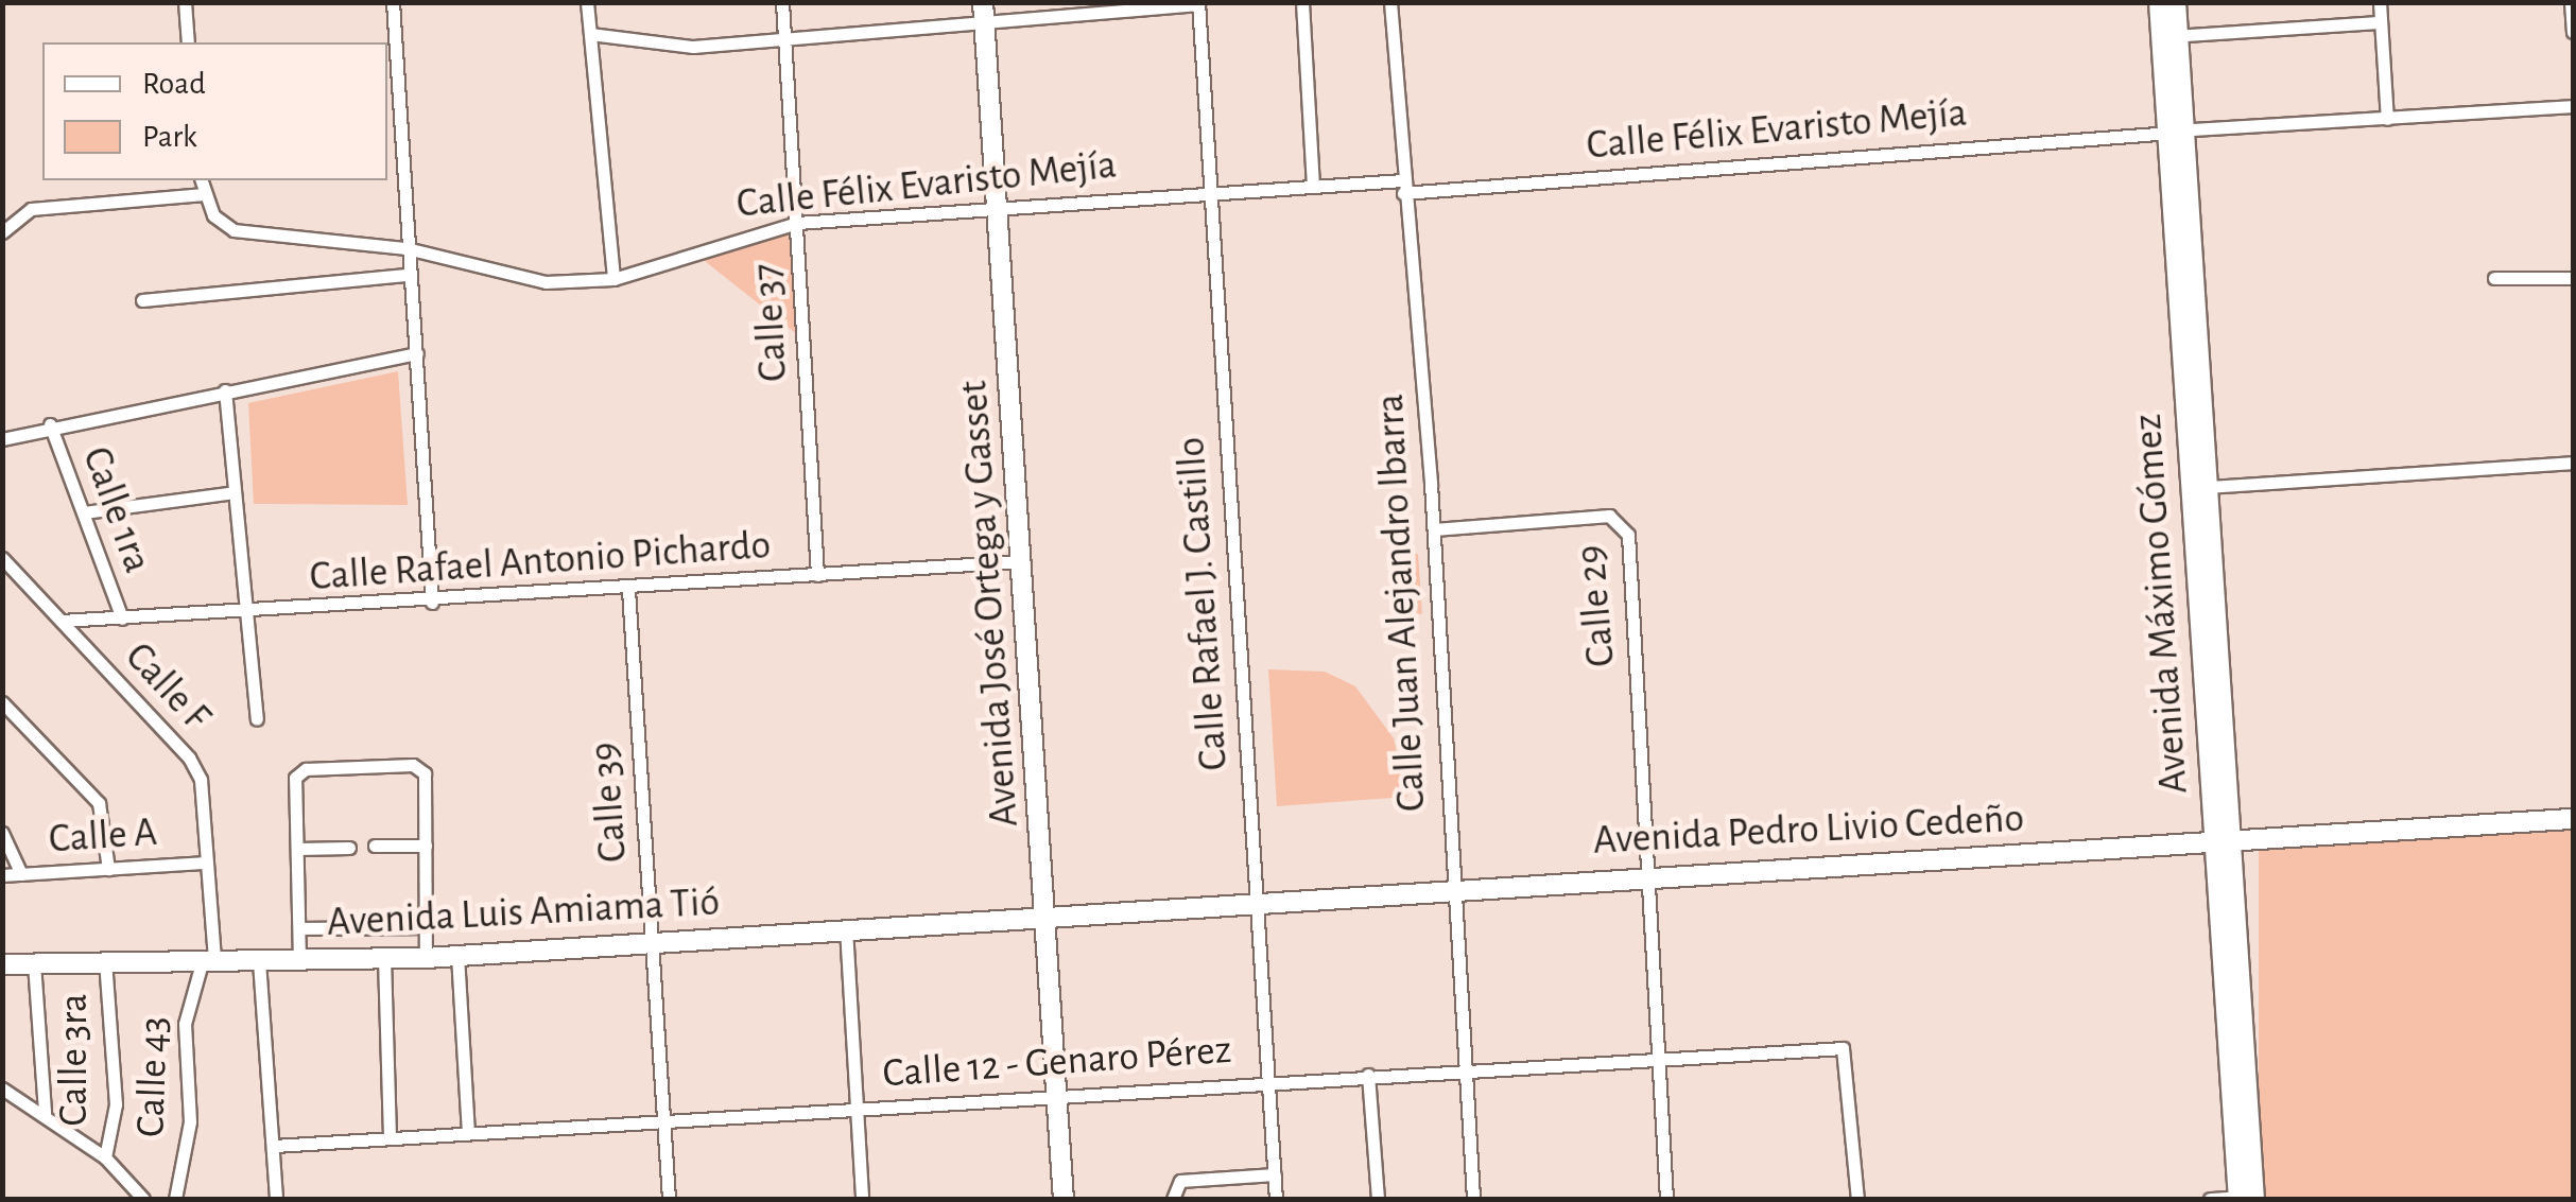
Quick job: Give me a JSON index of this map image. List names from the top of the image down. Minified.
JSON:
{"streets":{"main road":["Avenida José Ortega y Gasset","Avenida Máximo Gómez","Avenida Pedro Livio Cedeño","Avenida Luis Amiama Tió"],"street":["Calle Félix Evaristo Mejía","Calle 37","Calle 1ra","Calle Rafael Antonio Pichardo","Calle Juan Alejandro lbarra","Calle Rafael J. Castillo","Calle 29","Calle F","Calle 39","Calle A","Calle 3ra","Calle 12 - Genaro Pérez","Calle 43"]},"crossings":[["Calle Félix Evaristo Mejía","Calle 37"],["Calle Félix Evaristo Mejía","Calle Juan Alejandro lbarra"],["Calle Félix Evaristo Mejía","Avenida José Ortega y Gasset"],["Calle Félix Evaristo Mejía","Calle Rafael J. Castillo"],["Calle 37","Calle Rafael Antonio Pichardo"],["Calle 1ra","Calle Rafael Antonio Pichardo"],["Calle Rafael Antonio Pichardo","Avenida José Ortega y Gasset"],["Calle Rafael Antonio Pichardo","Calle F"],["Calle Rafael Antonio Pichardo","Calle 39"],["Calle Juan Alejandro lbarra","Calle 29"],["Calle Juan Alejandro lbarra","Avenida Pedro Livio Cedeño"],["Calle Juan Alejandro lbarra","Calle 12 - Genaro Pérez"],["Avenida José Ortega y Gasset","Avenida Pedro Livio Cedeño"],["Avenida José Ortega y Gasset","Avenida Luis Amiama Tió"],["Avenida José Ortega y Gasset","Calle 12 - Genaro Pérez"],["Calle Rafael J. Castillo","Avenida Pedro Livio Cedeño"],["Calle Rafael J. Castillo","Calle 12 - Genaro Pérez"],["Avenida Máximo Gómez","Avenida Pedro Livio Cedeño"],["Calle 29","Avenida Pedro Livio Cedeño"],["Calle F","Calle A"],["Calle F","Avenida Luis Amiama Tió"],["Calle F","Calle 43"],["Calle 39","Avenida Luis Amiama Tió"],["Calle 39","Calle 12 - Genaro Pérez"],["Avenida Pedro Livio Cedeño","Avenida Luis Amiama Tió"],["Avenida Luis Amiama Tió","Calle 3ra"],["Avenida Luis Amiama Tió","Calle 43"]],"legend":["Road","Park"]}
